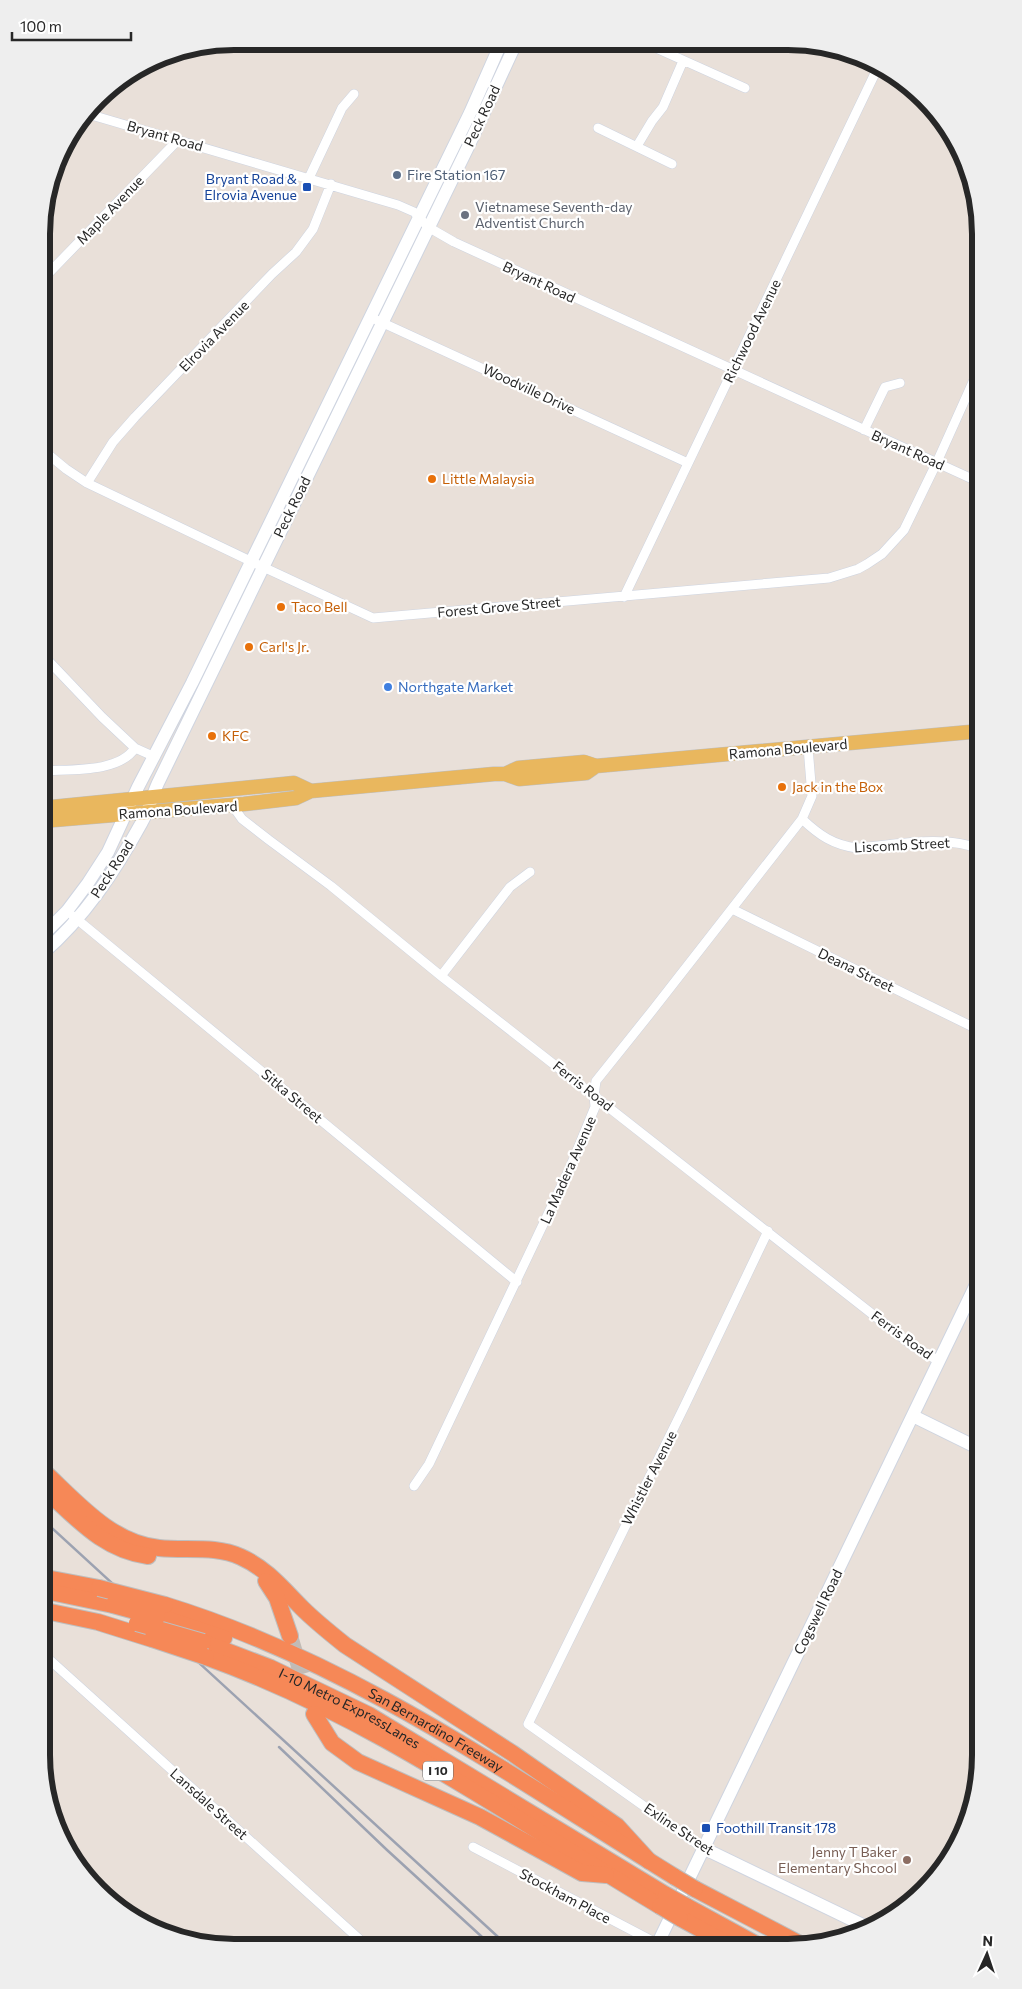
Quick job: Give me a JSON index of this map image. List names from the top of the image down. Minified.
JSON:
{"streets":{"highway":["I-10 Metro ExpressLanes","San Bernardino Freeway","I 10"],"main road":["Peck Road","Ramona Boulevard","Cogswell Road","Exline Street"],"street":["Bryant Road","Maple Avenue","Richwood Avenue","Elrovia Avenue","Woodville Drive","Forest Grove Street","Liscomb Street","Deana Street","Ferris Road","Sitka Street","La Madera Avenue","Whistler Avenue","Lansdale Street","Stockham Place"]},"crossings":[["Peck Road","Bryant Road"],["Peck Road","Woodville Drive"],["Peck Road","Forest Grove Street"],["Peck Road","Ramona Boulevard"],["Peck Road","Sitka Street"],["Bryant Road","Maple Avenue"],["Bryant Road","Richwood Avenue"],["Bryant Road","Elrovia Avenue"],["Bryant Road","Forest Grove Street"],["Richwood Avenue","Woodville Drive"],["Richwood Avenue","Forest Grove Street"],["Elrovia Avenue","Forest Grove Street"],["Ramona Boulevard","Ferris Road"],["Ramona Boulevard","La Madera Avenue"],["Liscomb Street","La Madera Avenue"],["Deana Street","La Madera Avenue"],["Ferris Road","La Madera Avenue"],["Ferris Road","Whistler Avenue"],["Ferris Road","Cogswell Road"],["Sitka Street","La Madera Avenue"],["Whistler Avenue","Exline Street"],["Cogswell Road","Exline Street"],["I-10 Metro ExpressLanes","I 10"]],"places":{"other":["Fire Station 167","Vietnamese Seventh-day Adventist Church","Little Malaysia","Taco Bell","Carl's Jr.","Northgate Market","KFC","Jack in the Box","Jenny T Baker Elementary Shcool"],"transit":["Bryant Road & Elrovia Avenue","Foothill Transit 178"]},"scale_bar":"100 m","north":"top"}
